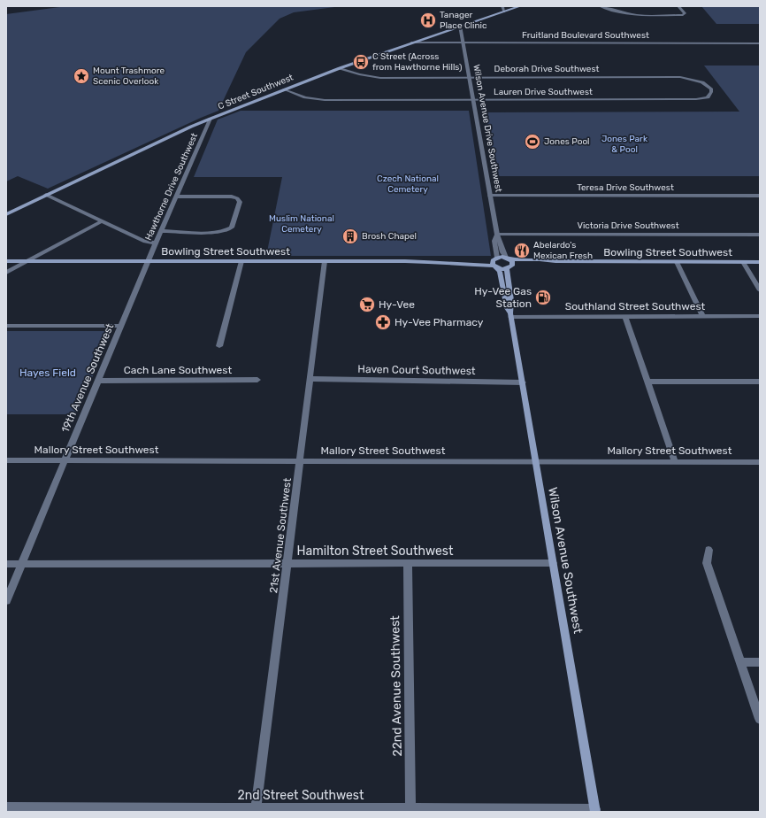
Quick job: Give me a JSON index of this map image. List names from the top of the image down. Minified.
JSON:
{"streets":{"main road":["C Street Southwest","Bowling Street Southwest","Wilson Avenue Southwest"],"street":["Fruitland Boulevard Southwest","Deborah Drive Southwest","Lauren Drive Southwest","Wilson Avenue Drive Southwest","Hawthorne Drive Southwest","Teresa Drive Southwest","Victoria Drive Southwest","Southland Street Southwest","Cach Lane Southwest","Haven Court Southwest","19th Avenue Southwest","Mallory Street Southwest","21st Avenue Southwest","Hamilton Street Southwest","22nd Avenue Southwest","2nd Street Southwest"]},"crossings":[["Fruitland Boulevard Southwest","C Street Southwest"],["Fruitland Boulevard Southwest","Wilson Avenue Drive Southwest"],["Deborah Drive Southwest","C Street Southwest"],["Deborah Drive Southwest","Lauren Drive Southwest"],["Deborah Drive Southwest","Wilson Avenue Drive Southwest"],["C Street Southwest","Lauren Drive Southwest"],["C Street Southwest","Wilson Avenue Drive Southwest"],["C Street Southwest","Hawthorne Drive Southwest"],["Lauren Drive Southwest","Wilson Avenue Drive Southwest"],["Wilson Avenue Drive Southwest","Teresa Drive Southwest"],["Wilson Avenue Drive Southwest","Victoria Drive Southwest"],["Wilson Avenue Drive Southwest","Bowling Street Southwest"],["Wilson Avenue Drive Southwest","Wilson Avenue Southwest"],["Hawthorne Drive Southwest","Bowling Street Southwest"],["Hawthorne Drive Southwest","19th Avenue Southwest"],["Bowling Street Southwest","19th Avenue Southwest"],["Bowling Street Southwest","21st Avenue Southwest"],["Bowling Street Southwest","Wilson Avenue Southwest"],["Southland Street Southwest","Wilson Avenue Southwest"],["Cach Lane Southwest","19th Avenue Southwest"],["Haven Court Southwest","21st Avenue Southwest"],["Haven Court Southwest","Wilson Avenue Southwest"],["19th Avenue Southwest","Mallory Street Southwest"],["19th Avenue Southwest","Hamilton Street Southwest"],["Mallory Street Southwest","21st Avenue Southwest"],["Mallory Street Southwest","Wilson Avenue Southwest"],["21st Avenue Southwest","Hamilton Street Southwest"],["21st Avenue Southwest","2nd Street Southwest"],["Hamilton Street Southwest","Wilson Avenue Southwest"],["Hamilton Street Southwest","22nd Avenue Southwest"],["Wilson Avenue Southwest","2nd Street Southwest"],["22nd Avenue Southwest","2nd Street Southwest"]],"parks":["Jones Park & Pool","Czech National Cemetery","Muslim National Cemetery","Hayes Field"],"places":{"hospital":["Tanager Place Clinic"],"bus stop":["C Street (Across from Hawthorne Hills)"],"place":["Mount Trashmore Scenic Overlook"],"sports":["Jones Pool"],"building":["Brosh Chapel"],"restaurant":["Abelardo's Mexican Fresh"],"fuel station":["Hy-Vee Gas Station"],"supermarket":["Hy-Vee"],"pharmacy":["Hy-Vee Pharmacy"]}}
